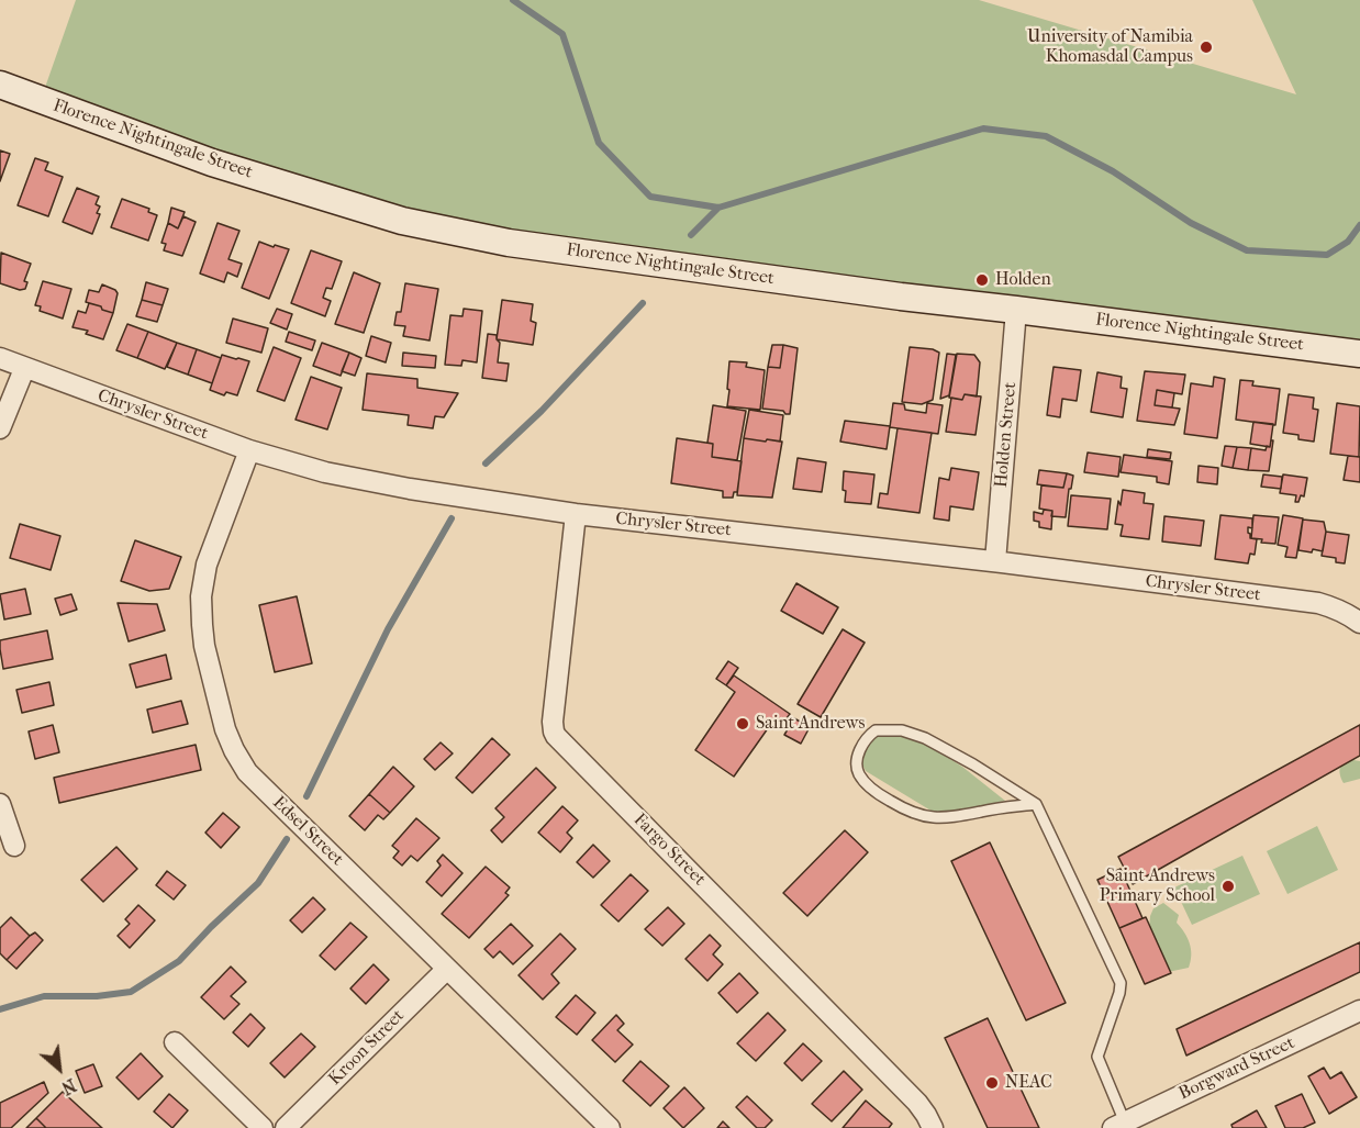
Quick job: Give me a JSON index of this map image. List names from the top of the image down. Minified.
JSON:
{"streets":{"main road":["Florence Nightingale Street"],"street":["Chrysler Street","Holden Street","Edsel Street","Fargo Street","Kroon Street","Borgward Street"]},"crossings":[["Florence Nightingale Street","Holden Street"],["Chrysler Street","Holden Street"],["Chrysler Street","Edsel Street"],["Chrysler Street","Fargo Street"],["Edsel Street","Kroon Street"]],"places":["University of Namibia Khomasdal Campus","Holden","Saint Andrews","Saint Andrews Primary School","NEAC"],"north":"bottom right"}
